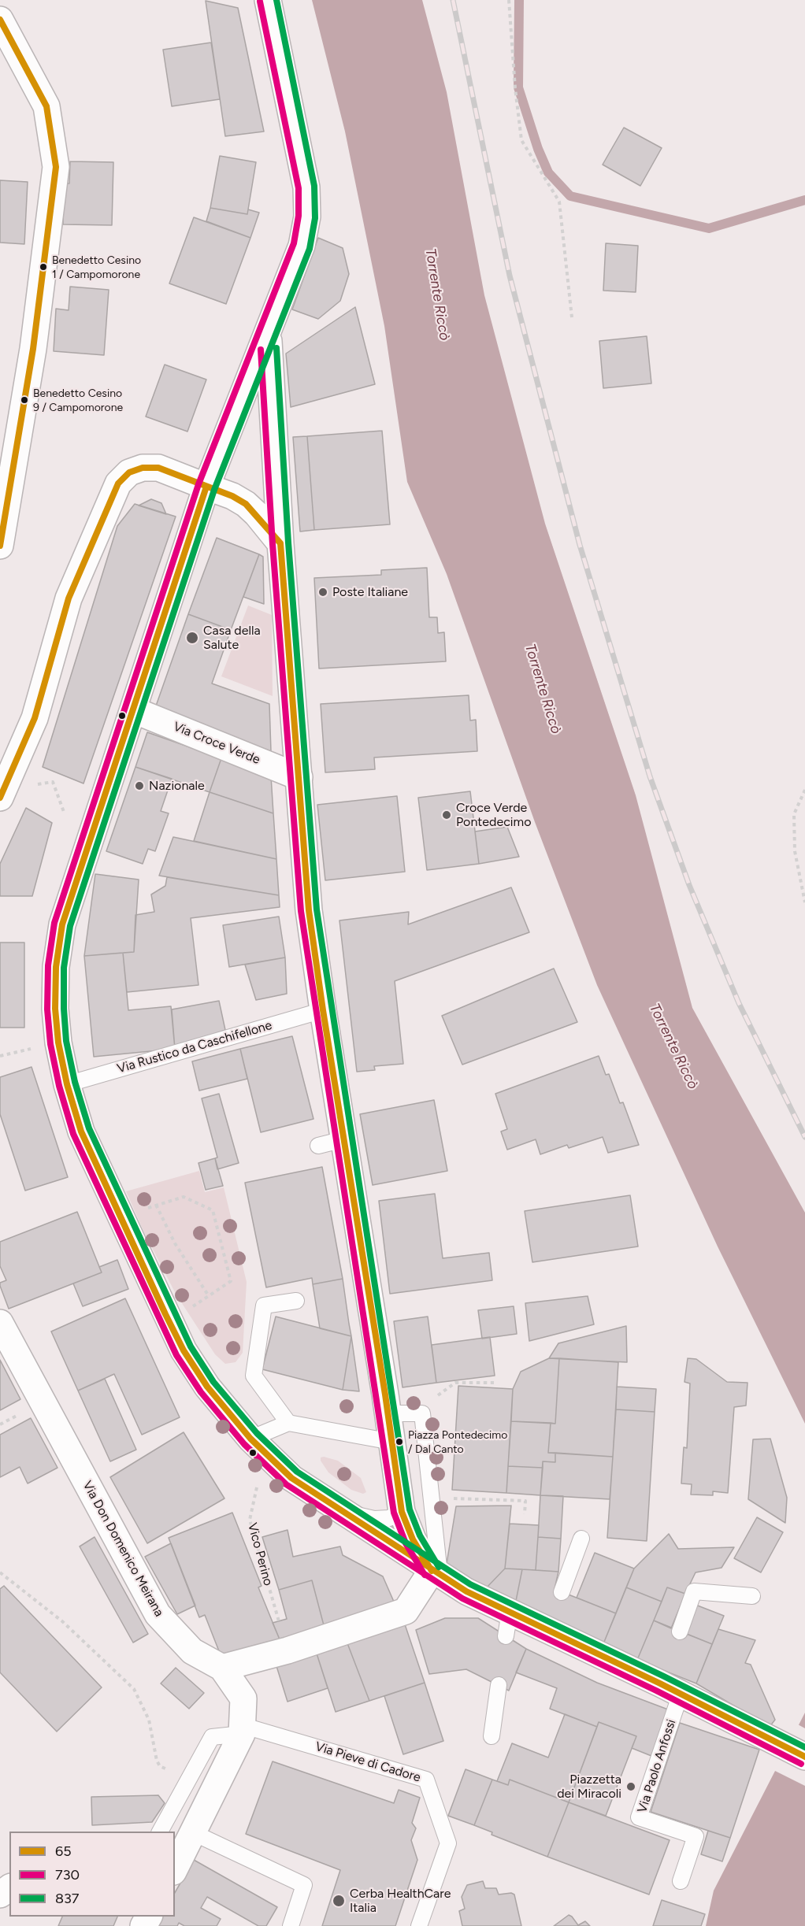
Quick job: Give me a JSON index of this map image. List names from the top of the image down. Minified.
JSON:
{"streets":{"main road":["Via Croce Verde","Via Don Domenico Meirana"],"lane":["Via Rustico da Caschifellone","Via Pieve di Cadore","Via Paolo Anfossi"],"path":["Vico Perino"]},"water":["Torrente Riccò"],"places":["Benedetto Cesino 1 / Campomorone","Benedetto Cesino 9 / Campomorone","Poste Italiane","Casa della Salute","Nazionale","Croce Verde Pontedecimo","Piazza Pontedecimo / Dal Canto","Piazzetta dei Miracoli","Cerba HealthCare Italia"],"lines":["transit line 837","transit line 730","transit line 65"],"legend":["65","730","837"]}
